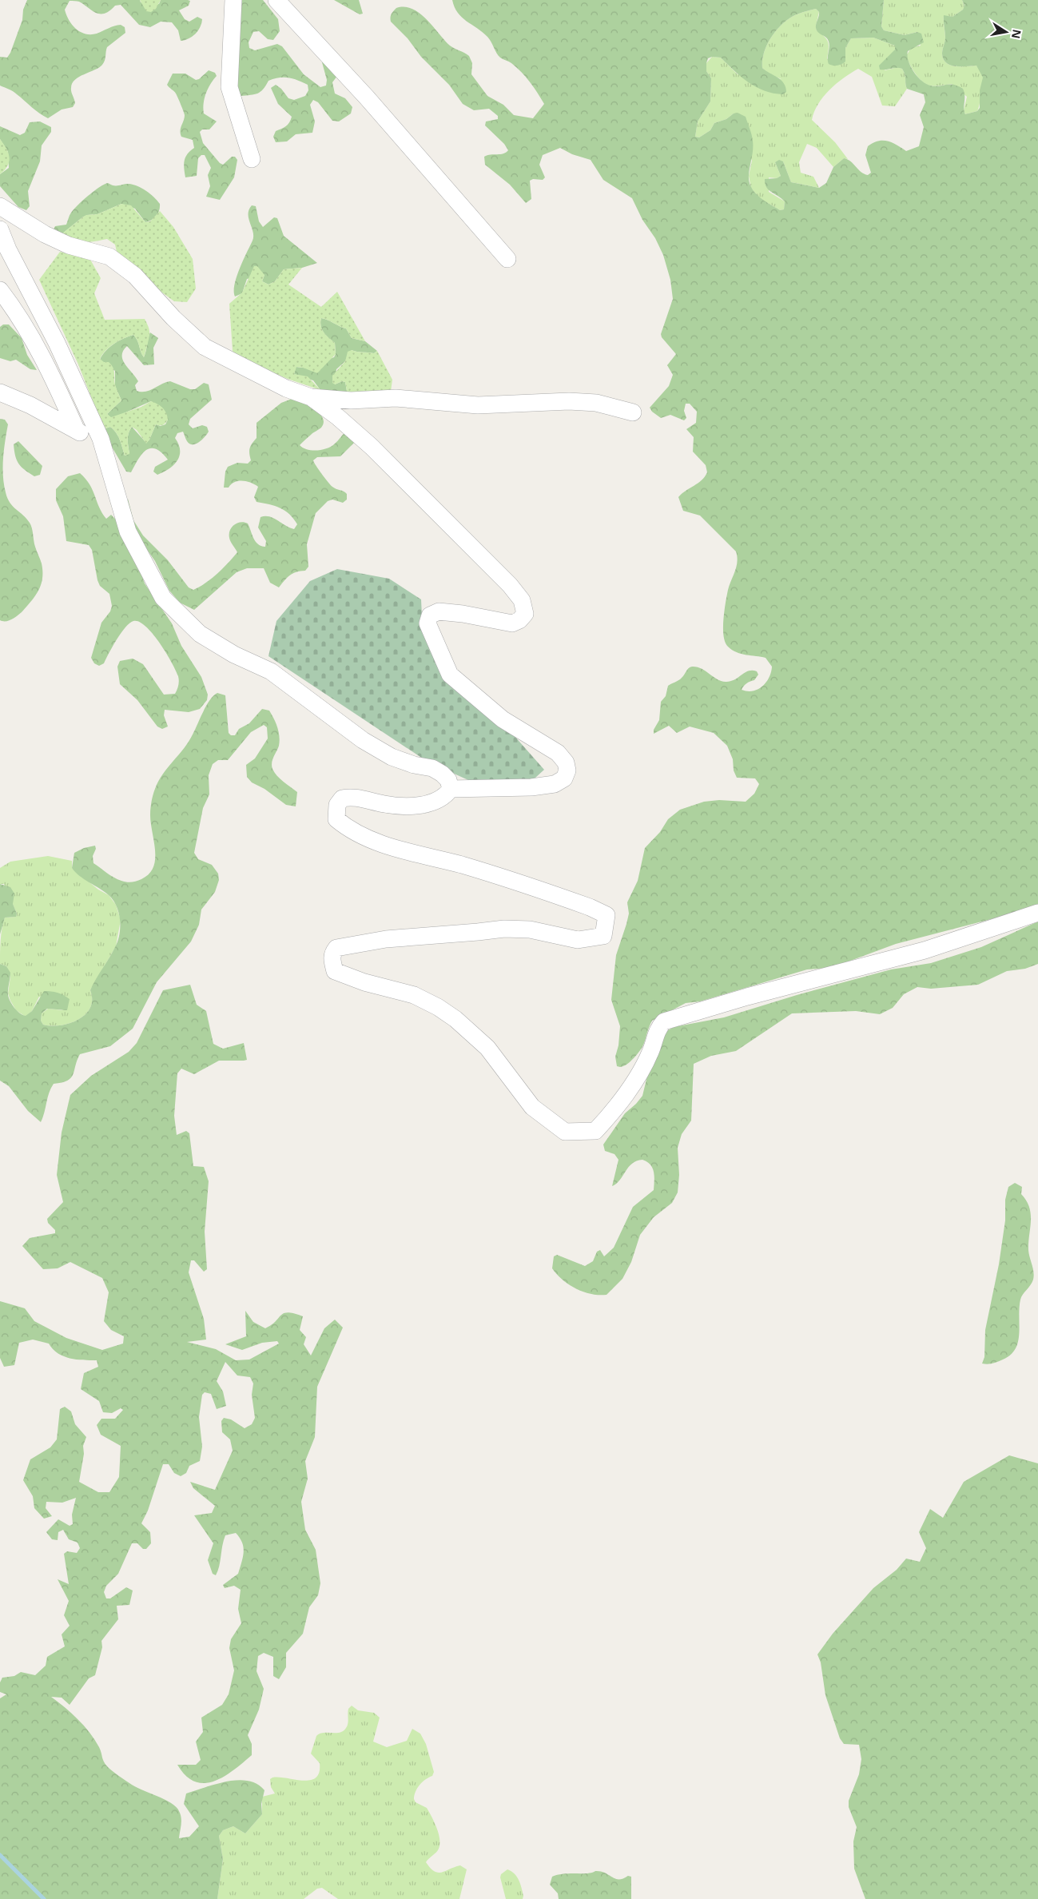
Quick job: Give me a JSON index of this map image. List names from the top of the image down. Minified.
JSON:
{"north":"right"}
